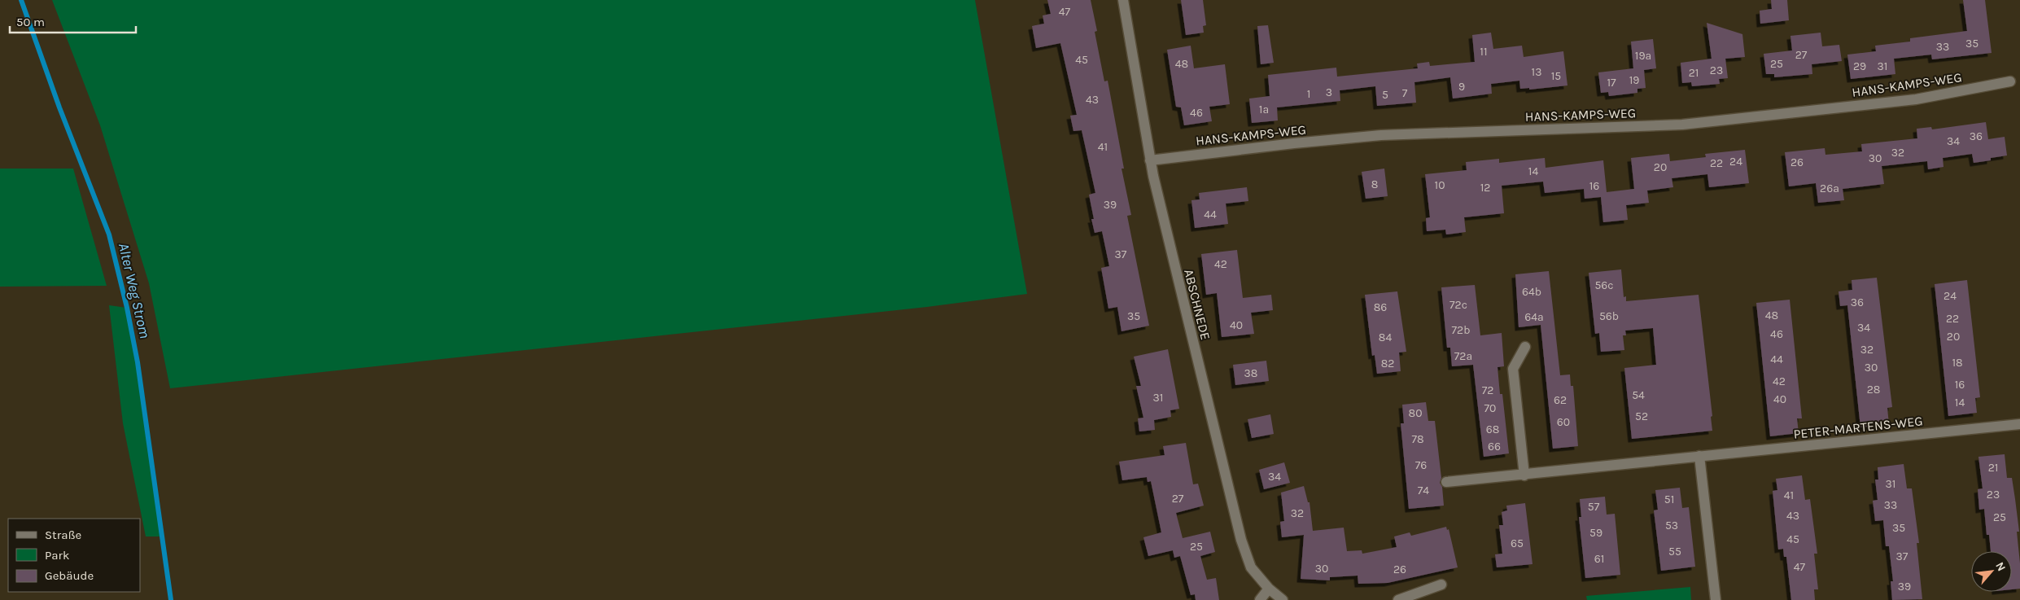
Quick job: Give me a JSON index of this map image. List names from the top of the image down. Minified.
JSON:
{"streets":{"street":["HANS-KAMPS-WEG","ABSCHNEDE","PETER-MARTENS-WEG"]},"crossings":[["HANS-KAMPS-WEG","ABSCHNEDE"]],"water":["Alter Weg Strom"],"house_numbers":["47","35","33","11","27","19a","45","48","25","29","31","23","13","21","15","19","17","9","3","7","1","5","43","1a","46","36","34","41","32","30","24","26","22","20","14","8","10","16","12","26a","39","44","37","42","56c","64b","24","36","72c","86","48","35","56b","64a","22","40","34","72b","46","20","84","32","72a","44","18","82","30","38","42","16","28","72","54","31","40","62","14","70","80","52","60","68","78","66","76","21","34","31","74","23","41","27","51","33","57","32","43","25","53","35","59","45","65","25","55","37","61","47","30","26","39"],"legend":["Straße","Park","Gebäude"],"scale_bar":"50 m","north":"top right"}
